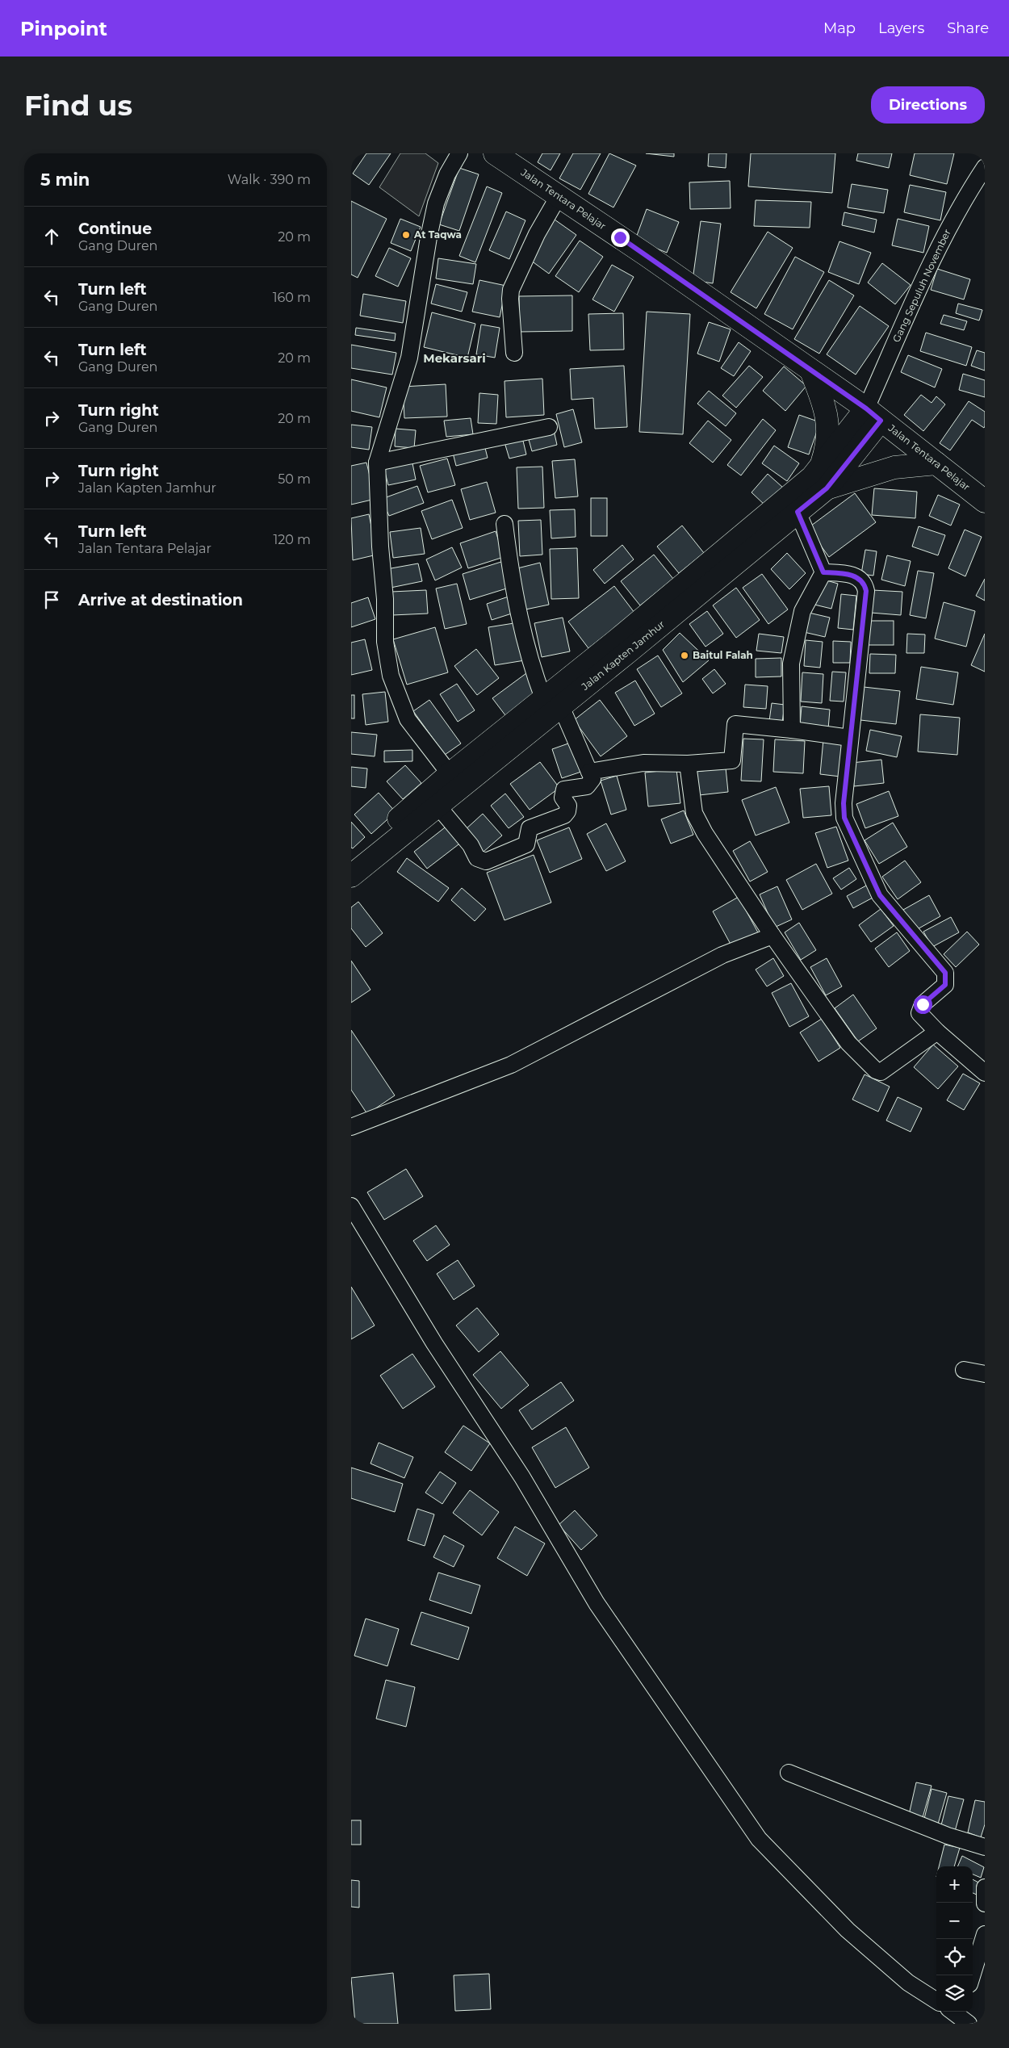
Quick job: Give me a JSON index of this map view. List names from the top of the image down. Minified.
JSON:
{"streets":{"street":["Jalan Tentara Pelajar","Gang Sepuluh November","Jalan Kapten Jamhur"]},"crossings":[["Jalan Tentara Pelajar","Gang Sepuluh November"],["Jalan Tentara Pelajar","Jalan Kapten Jamhur"],["Gang Sepuluh November","Jalan Kapten Jamhur"]],"districts":["Mekarsari"],"places":["At Taqwa","Baitul Falah"],"page":{"header":"Pinpoint","nav":["Map","Layers","Share"],"buttons":"Directions","title":"Find us","heading":["5 min","Walk · 390 m"],"list":[["Continue","Gang Duren","20 m"],["Turn left","Gang Duren","160 m"],["Turn left","Gang Duren","20 m"],["Turn right","Gang Duren","20 m"],["Turn right","Jalan Kapten Jamhur","50 m"],["Turn left","Jalan Tentara Pelajar","120 m"],"Arrive at destination"],"map_buttons":["+","−"]}}
